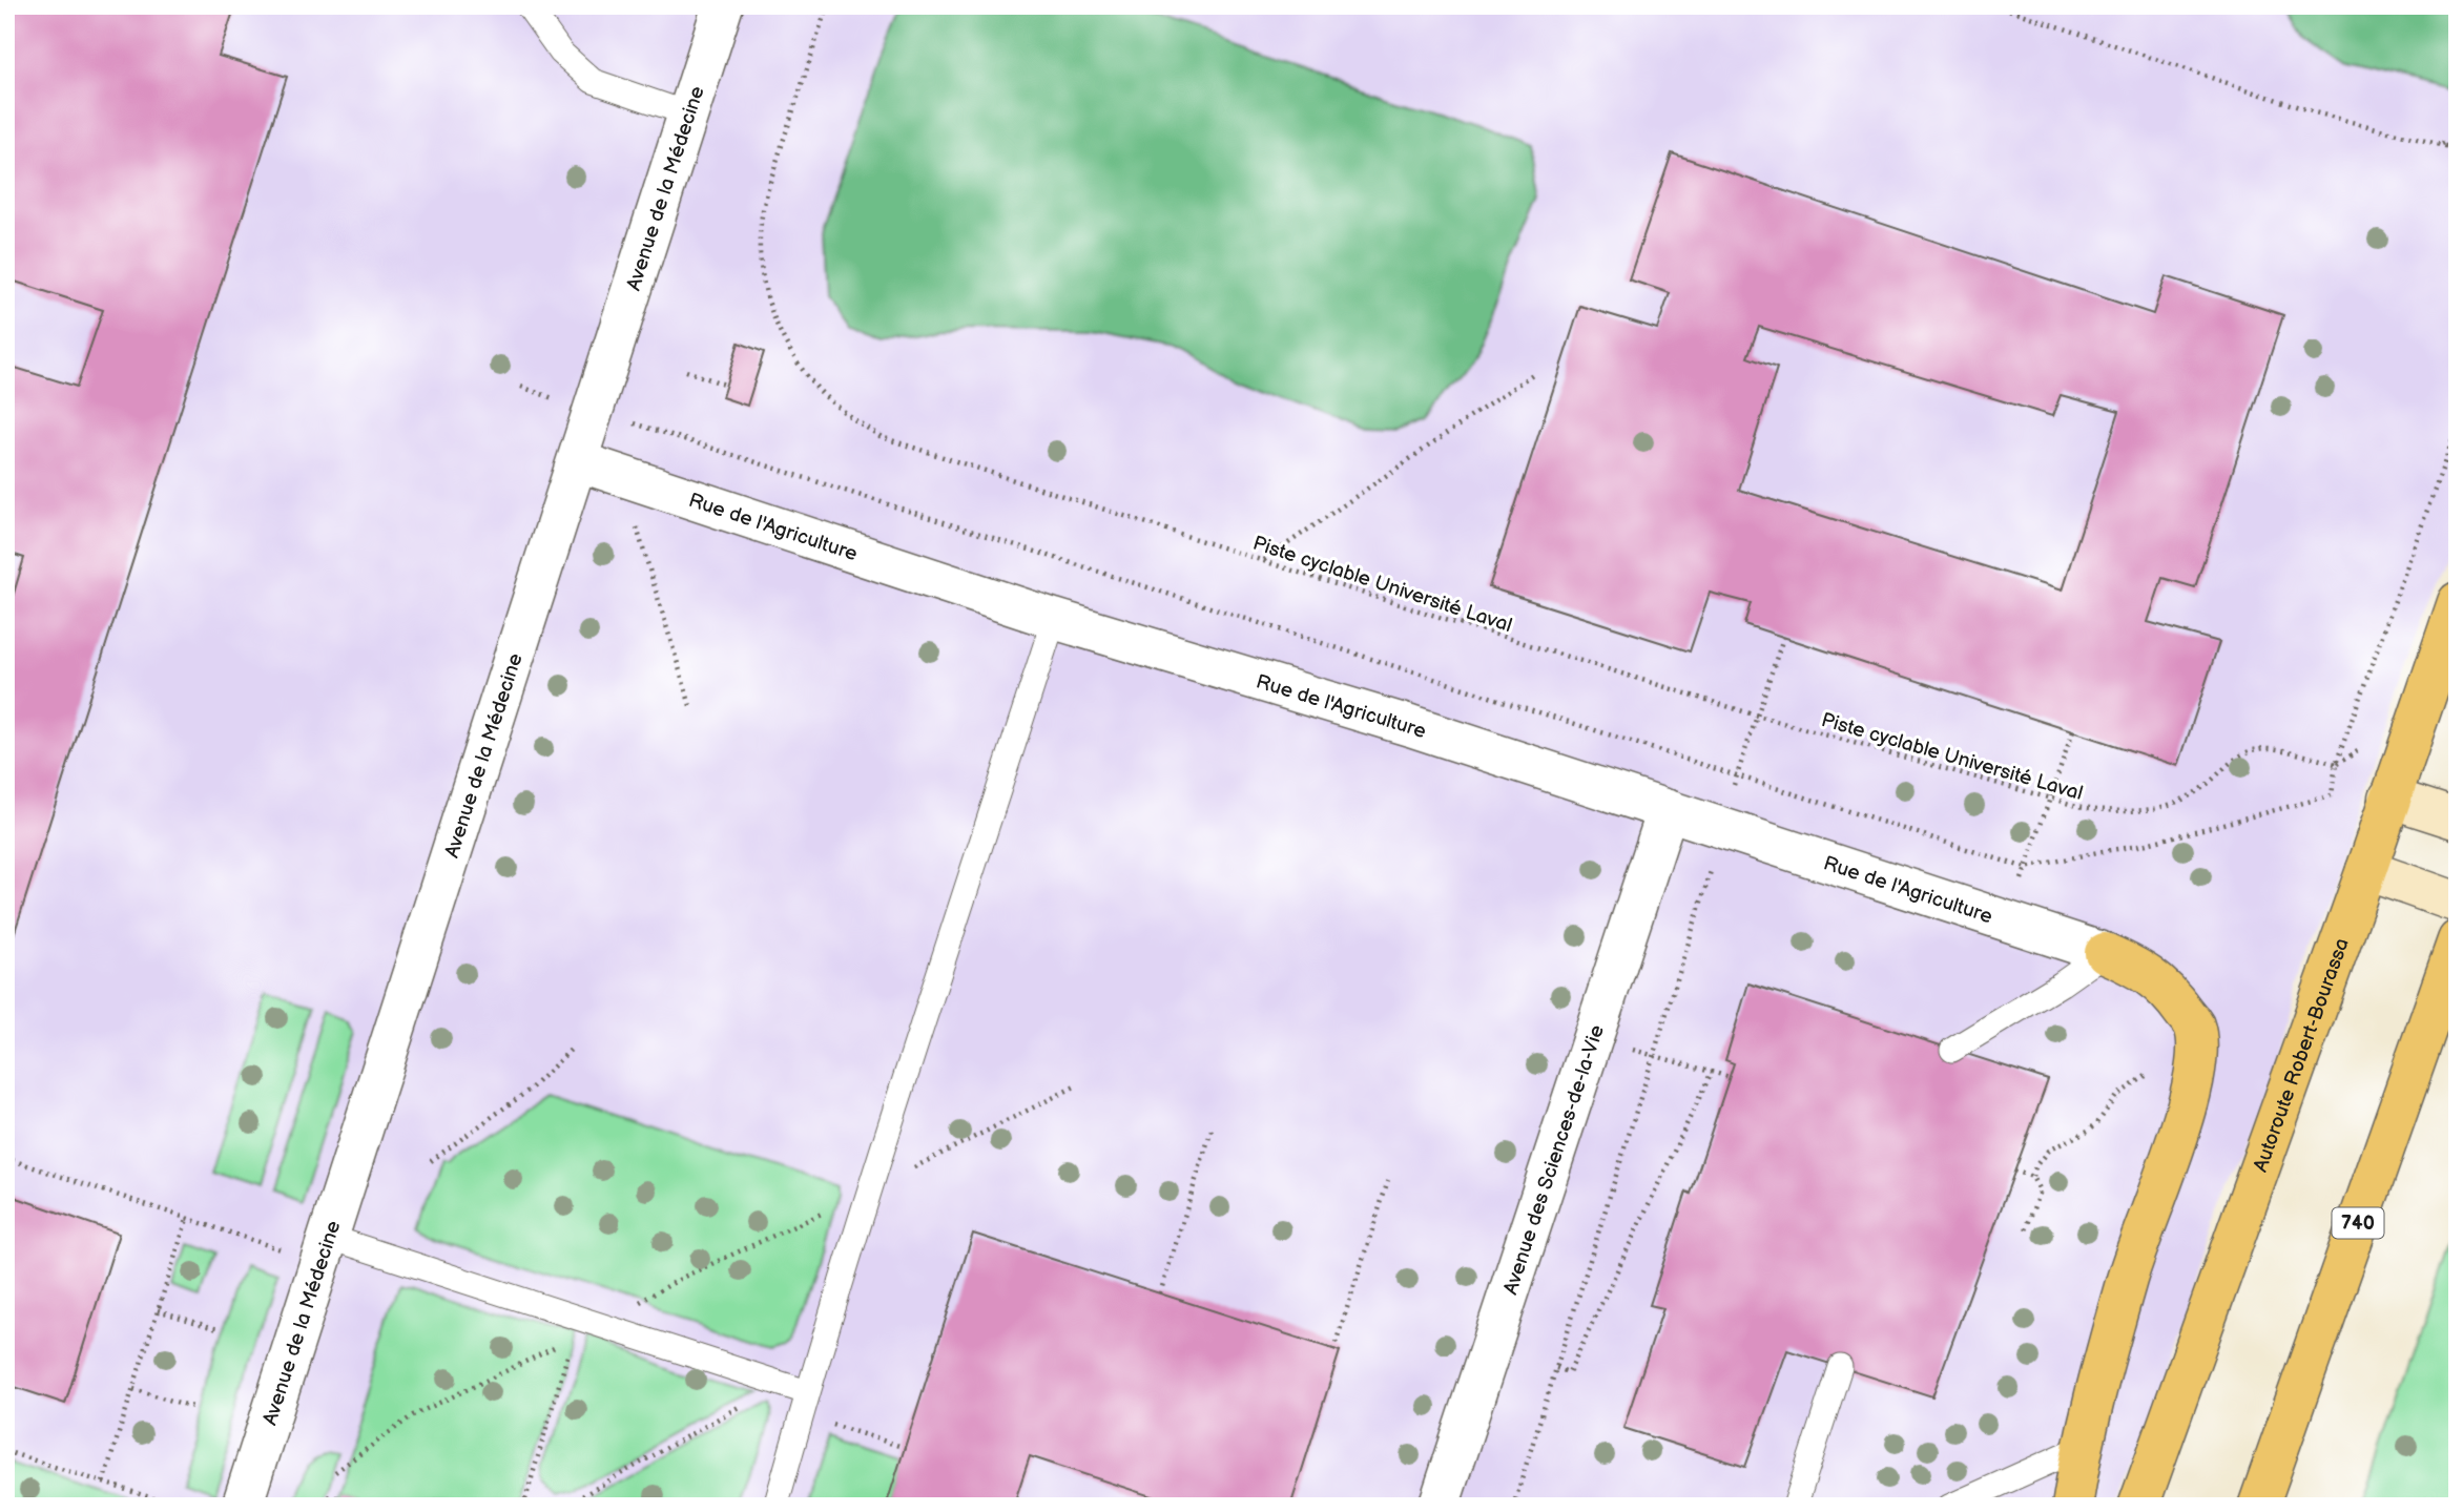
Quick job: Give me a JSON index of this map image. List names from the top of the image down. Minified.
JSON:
{"streets":{"highway":["Autoroute Robert-Bourassa","740"],"street":["Avenue de la Médecine","Rue de l'Agriculture","Avenue des Sciences-de-la-Vie"],"path":["Piste cyclable Université Laval"]},"crossings":[["Avenue de la Médecine","Rue de l'Agriculture"],["Rue de l'Agriculture","Avenue des Sciences-de-la-Vie"]]}
